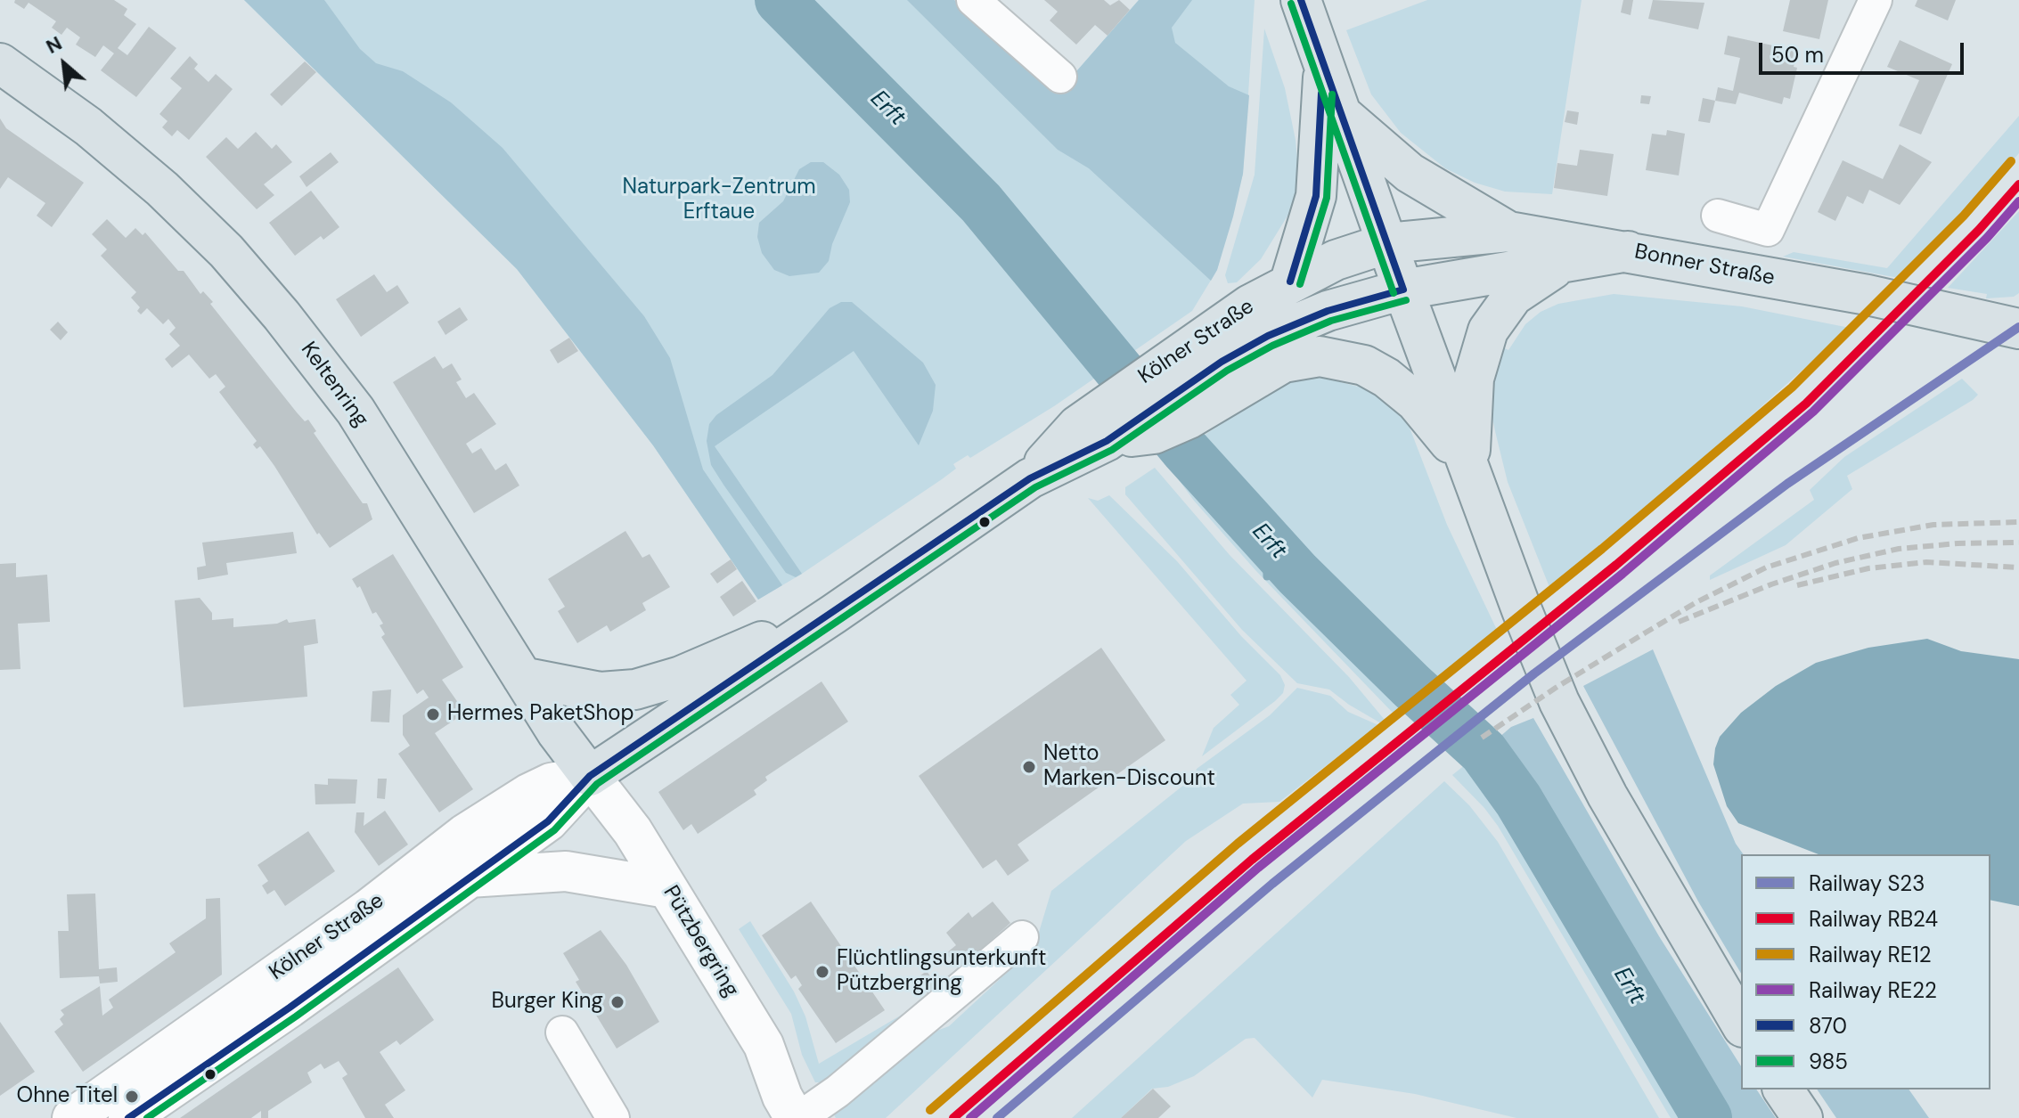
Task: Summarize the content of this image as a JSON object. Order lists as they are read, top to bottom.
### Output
{
  "streets": {
    "main road": ["Bonner Straße", "Kölner Straße", "Keltenring"],
    "street": ["Pützbergring"]
  },
  "crossings": [
    ["Bonner Straße", "Kölner Straße"],
    ["Kölner Straße", "Keltenring"],
    ["Kölner Straße", "Pützbergring"],
    ["Keltenring", "Pützbergring"]
  ],
  "water": ["Erft"],
  "parks": ["Naturpark-Zentrum Erftaue"],
  "places": [
    "Hermes PaketShop",
    "Netto Marken-Discount",
    "Flüchtlingsunterkunft Pützbergring",
    "Burger King",
    "Ohne Titel"
  ],
  "lines": [
    "transit line 870",
    "transit line 985",
    "rail line RE12",
    "rail line RB24",
    "rail line RE22",
    "rail line S23"
  ],
  "legend": [
    "Railway S23",
    "Railway RB24",
    "Railway RE12",
    "Railway RE22",
    "870",
    "985"
  ],
  "scale_bar": "50 m",
  "north": "top left"
}
